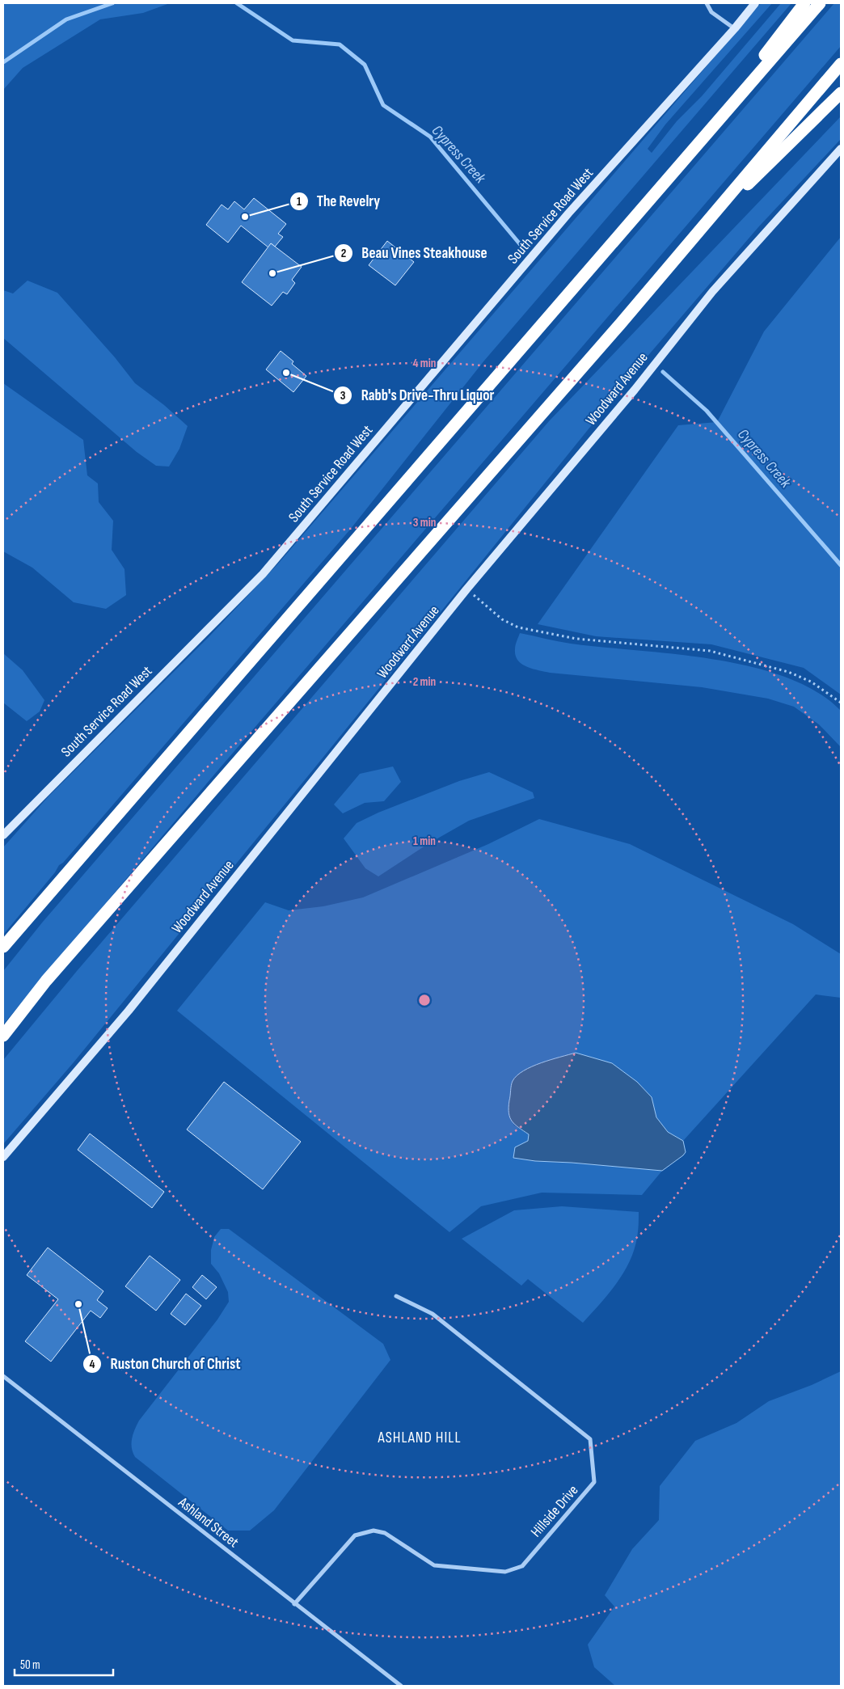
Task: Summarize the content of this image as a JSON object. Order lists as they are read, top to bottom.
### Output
{
  "streets": {
    "main road": ["South Service Road West", "Woodward Avenue"],
    "street": ["Hillside Drive", "Ashland Street"]
  },
  "crossings": [
    ["Hillside Drive", "Ashland Street"]
  ],
  "districts": ["ASHLAND HILL"],
  "water": ["Cypress Creek"],
  "places": [
    "The Revelry",
    "Beau Vines Steakhouse",
    "Rabb's Drive-Thru Liquor",
    "Ruston Church of Christ"
  ],
  "scale_bar": "50 m",
  "rings": [
    "4 min",
    "3 min",
    "2 min",
    "1 min"
  ]
}
